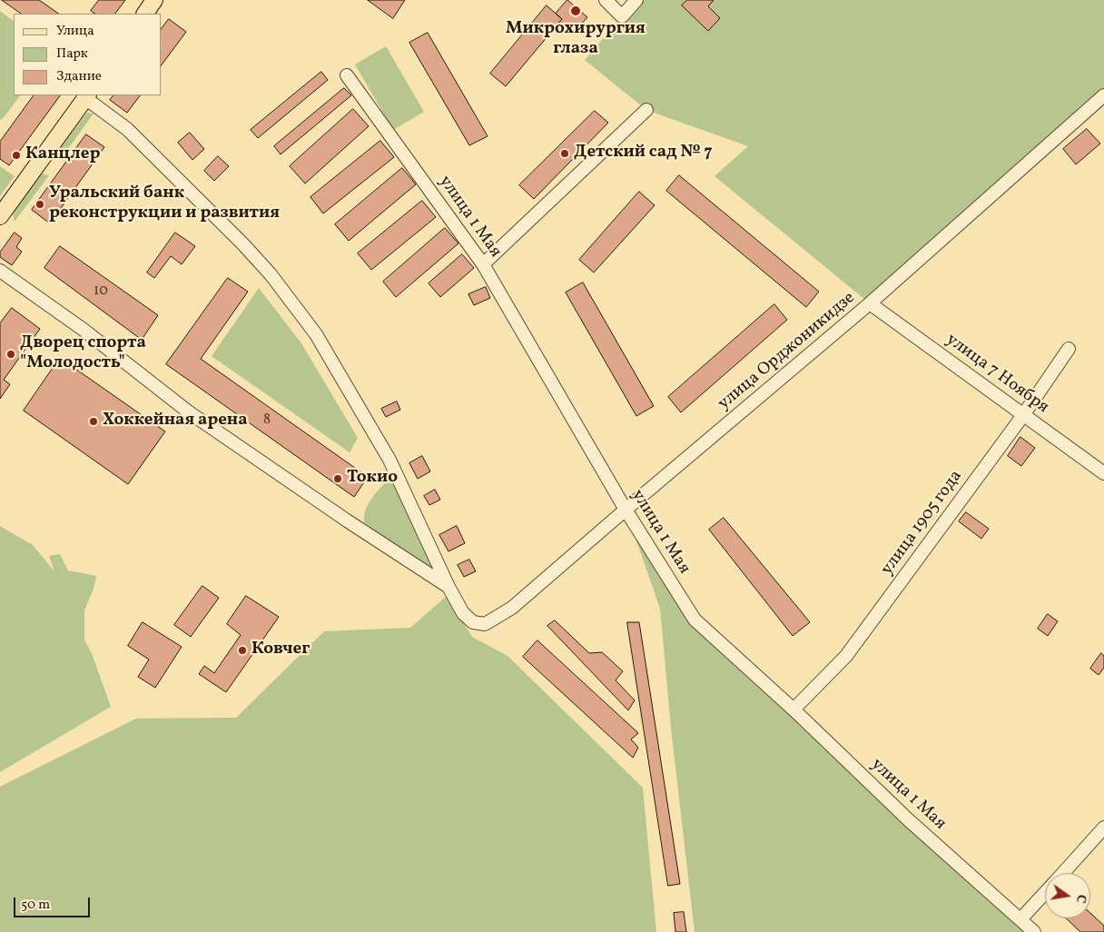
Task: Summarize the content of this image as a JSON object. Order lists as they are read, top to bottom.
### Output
{
  "streets": {
    "street": [
      "улица 1 Мая",
      "улица Орджоникидзе",
      "улица 7 Ноября",
      "улица 1905 года"
    ]
  },
  "crossings": [
    ["улица 1 Мая", "улица Орджоникидзе"],
    ["улица 1 Мая", "улица 1905 года"],
    ["улица Орджоникидзе", "улица 7 Ноября"],
    ["улица 7 Ноября", "улица 1905 года"]
  ],
  "places": [
    "Микрохирургия глаза",
    "Детский сад № 7",
    "Канцлер",
    "Уральский банк реконструкции и развития",
    "Дворец спорта \"Молодость\"",
    "Хоккейная арена",
    "Токио",
    "Ковчег"
  ],
  "house_numbers": ["10", "8"],
  "legend": ["Улица", "Парк", "Здание"],
  "scale_bar": "50 m",
  "north": "right"
}
